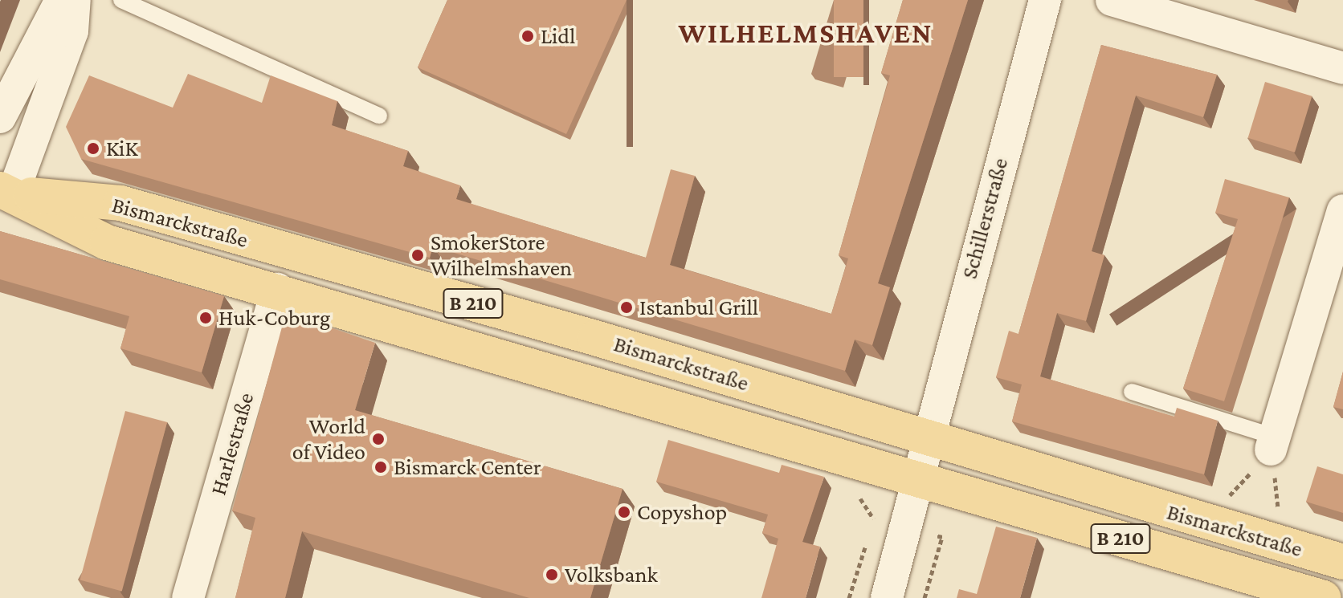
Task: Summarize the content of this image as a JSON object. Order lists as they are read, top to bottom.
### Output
{
  "streets": {
    "main road": ["Bismarckstraße", "B 210"],
    "street": ["Schillerstraße", "Harlestraße"]
  },
  "crossings": [
    ["Schillerstraße", "Bismarckstraße"],
    ["Bismarckstraße", "Harlestraße"]
  ],
  "districts": ["WILHELMSHAVEN"],
  "places": [
    "Lidl",
    "KiK",
    "SmokerStore Wilhelmshaven",
    "Istanbul Grill",
    "Huk-Coburg",
    "World of Video",
    "Bismarck Center",
    "Copyshop",
    "Volksbank"
  ]
}
